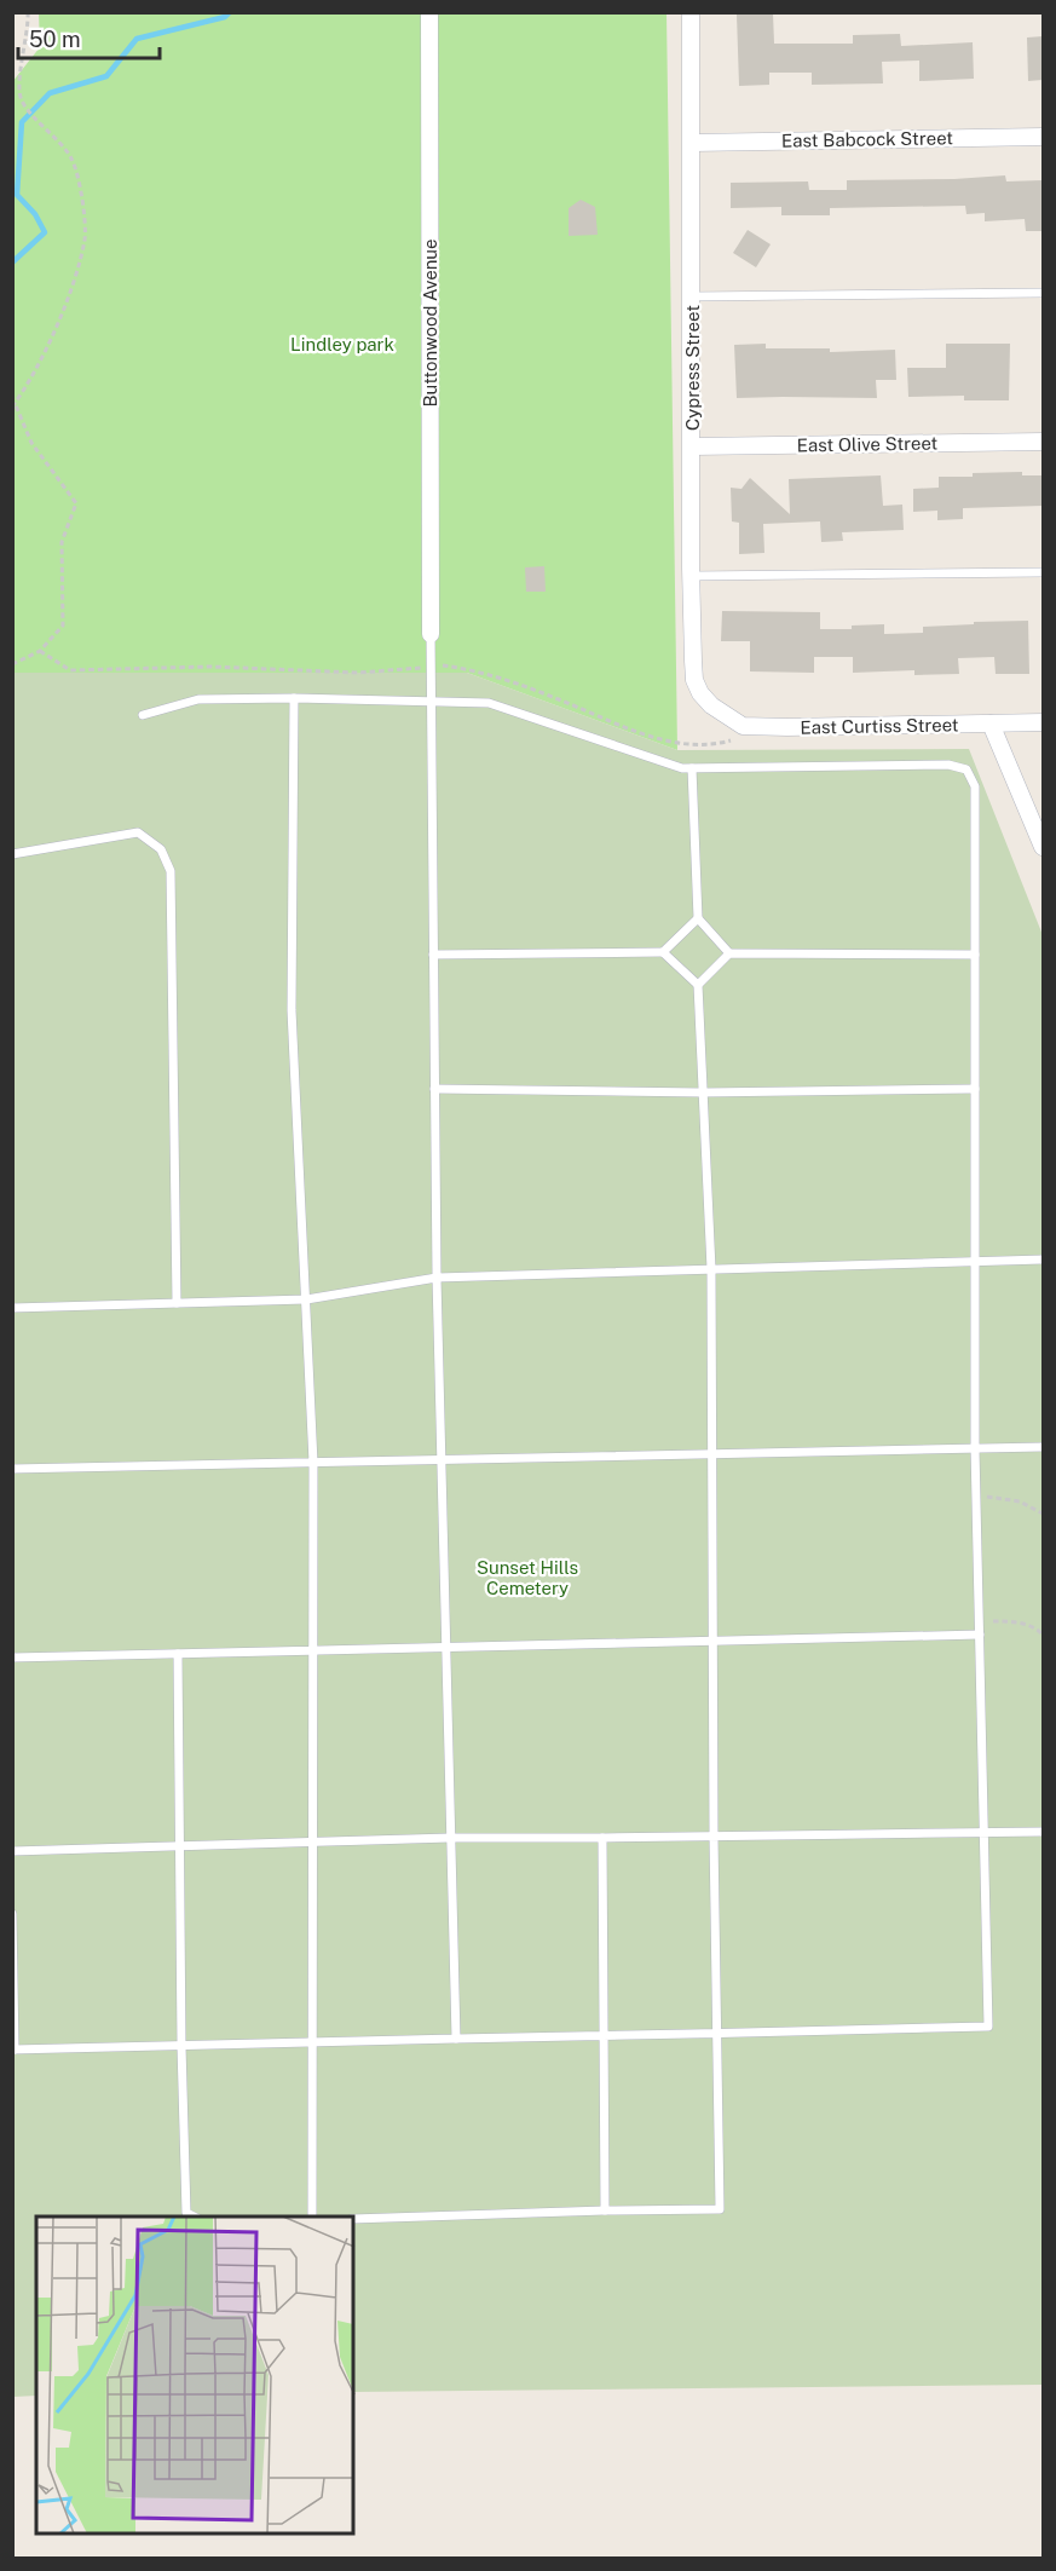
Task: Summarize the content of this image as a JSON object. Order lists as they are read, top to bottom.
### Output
{
  "streets": {
    "street": [
      "East Babcock Street",
      "Buttonwood Avenue",
      "Cypress Street",
      "East Olive Street",
      "East Curtiss Street"
    ]
  },
  "crossings": [
    ["East Babcock Street", "Cypress Street"],
    ["Cypress Street", "East Olive Street"],
    ["Cypress Street", "East Curtiss Street"]
  ],
  "parks": ["Lindley park", "Sunset Hills Cemetery"],
  "scale_bar": "50 m"
}
